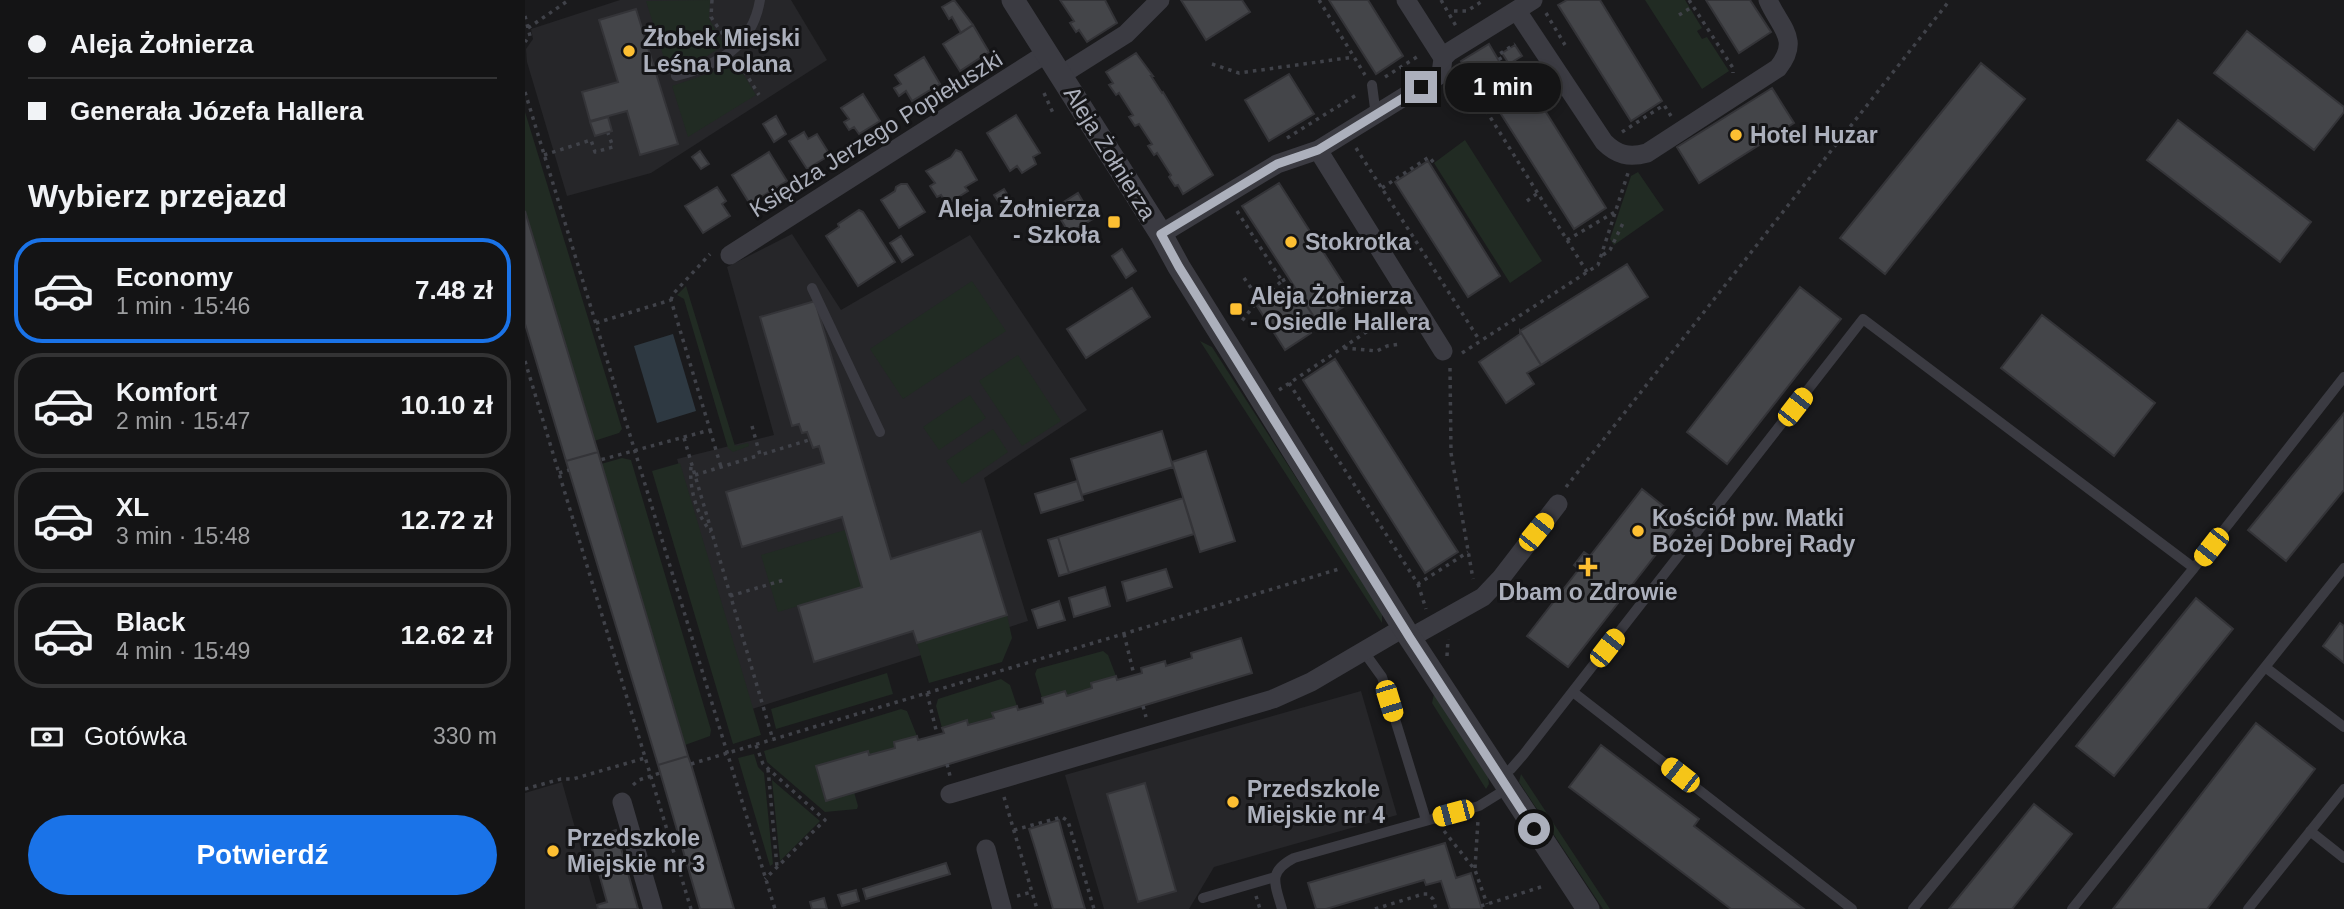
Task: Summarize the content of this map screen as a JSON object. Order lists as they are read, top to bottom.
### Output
{
  "streets": {
    "street": ["Księdza Jerzego Popiełuszki", "Aleja Żołnierza"]
  },
  "crossings": [
    ["Księdza Jerzego Popiełuszki", "Aleja Żołnierza"]
  ],
  "places": {
    "other": [
      "Żłobek Miejski Leśna Polana",
      "Hotel Huzar",
      "Stokrotka",
      "Kościół pw. Matki Bożej Dobrej Rady",
      "Przedszkole Miejskie nr 4",
      "Przedszkole Miejskie nr 3"
    ],
    "transit": ["Aleja Żołnierza - Szkoła", "Aleja Żołnierza - Osiedle Hallera"],
    "health": ["Dbam o Zdrowie"]
  },
  "page": {
    "banner": ["Aleja Żołnierza", "Generała Józefa Hallera"],
    "bubble": "1 min",
    "heading": "Wybierz przejazd",
    "list": [
      {
        "name": "Economy",
        "note": "1 min · 15:46",
        "value": "7.48 zł"
      },
      {
        "name": "Komfort",
        "note": "2 min · 15:47",
        "value": "10.10 zł"
      },
      {
        "name": "XL",
        "note": "3 min · 15:48",
        "value": "12.72 zł"
      },
      {
        "name": "Black",
        "note": "4 min · 15:49",
        "value": "12.62 zł"
      }
    ],
    "pay": ["Gotówka", "330 m"],
    "buttons": "Potwierdź"
  }
}
